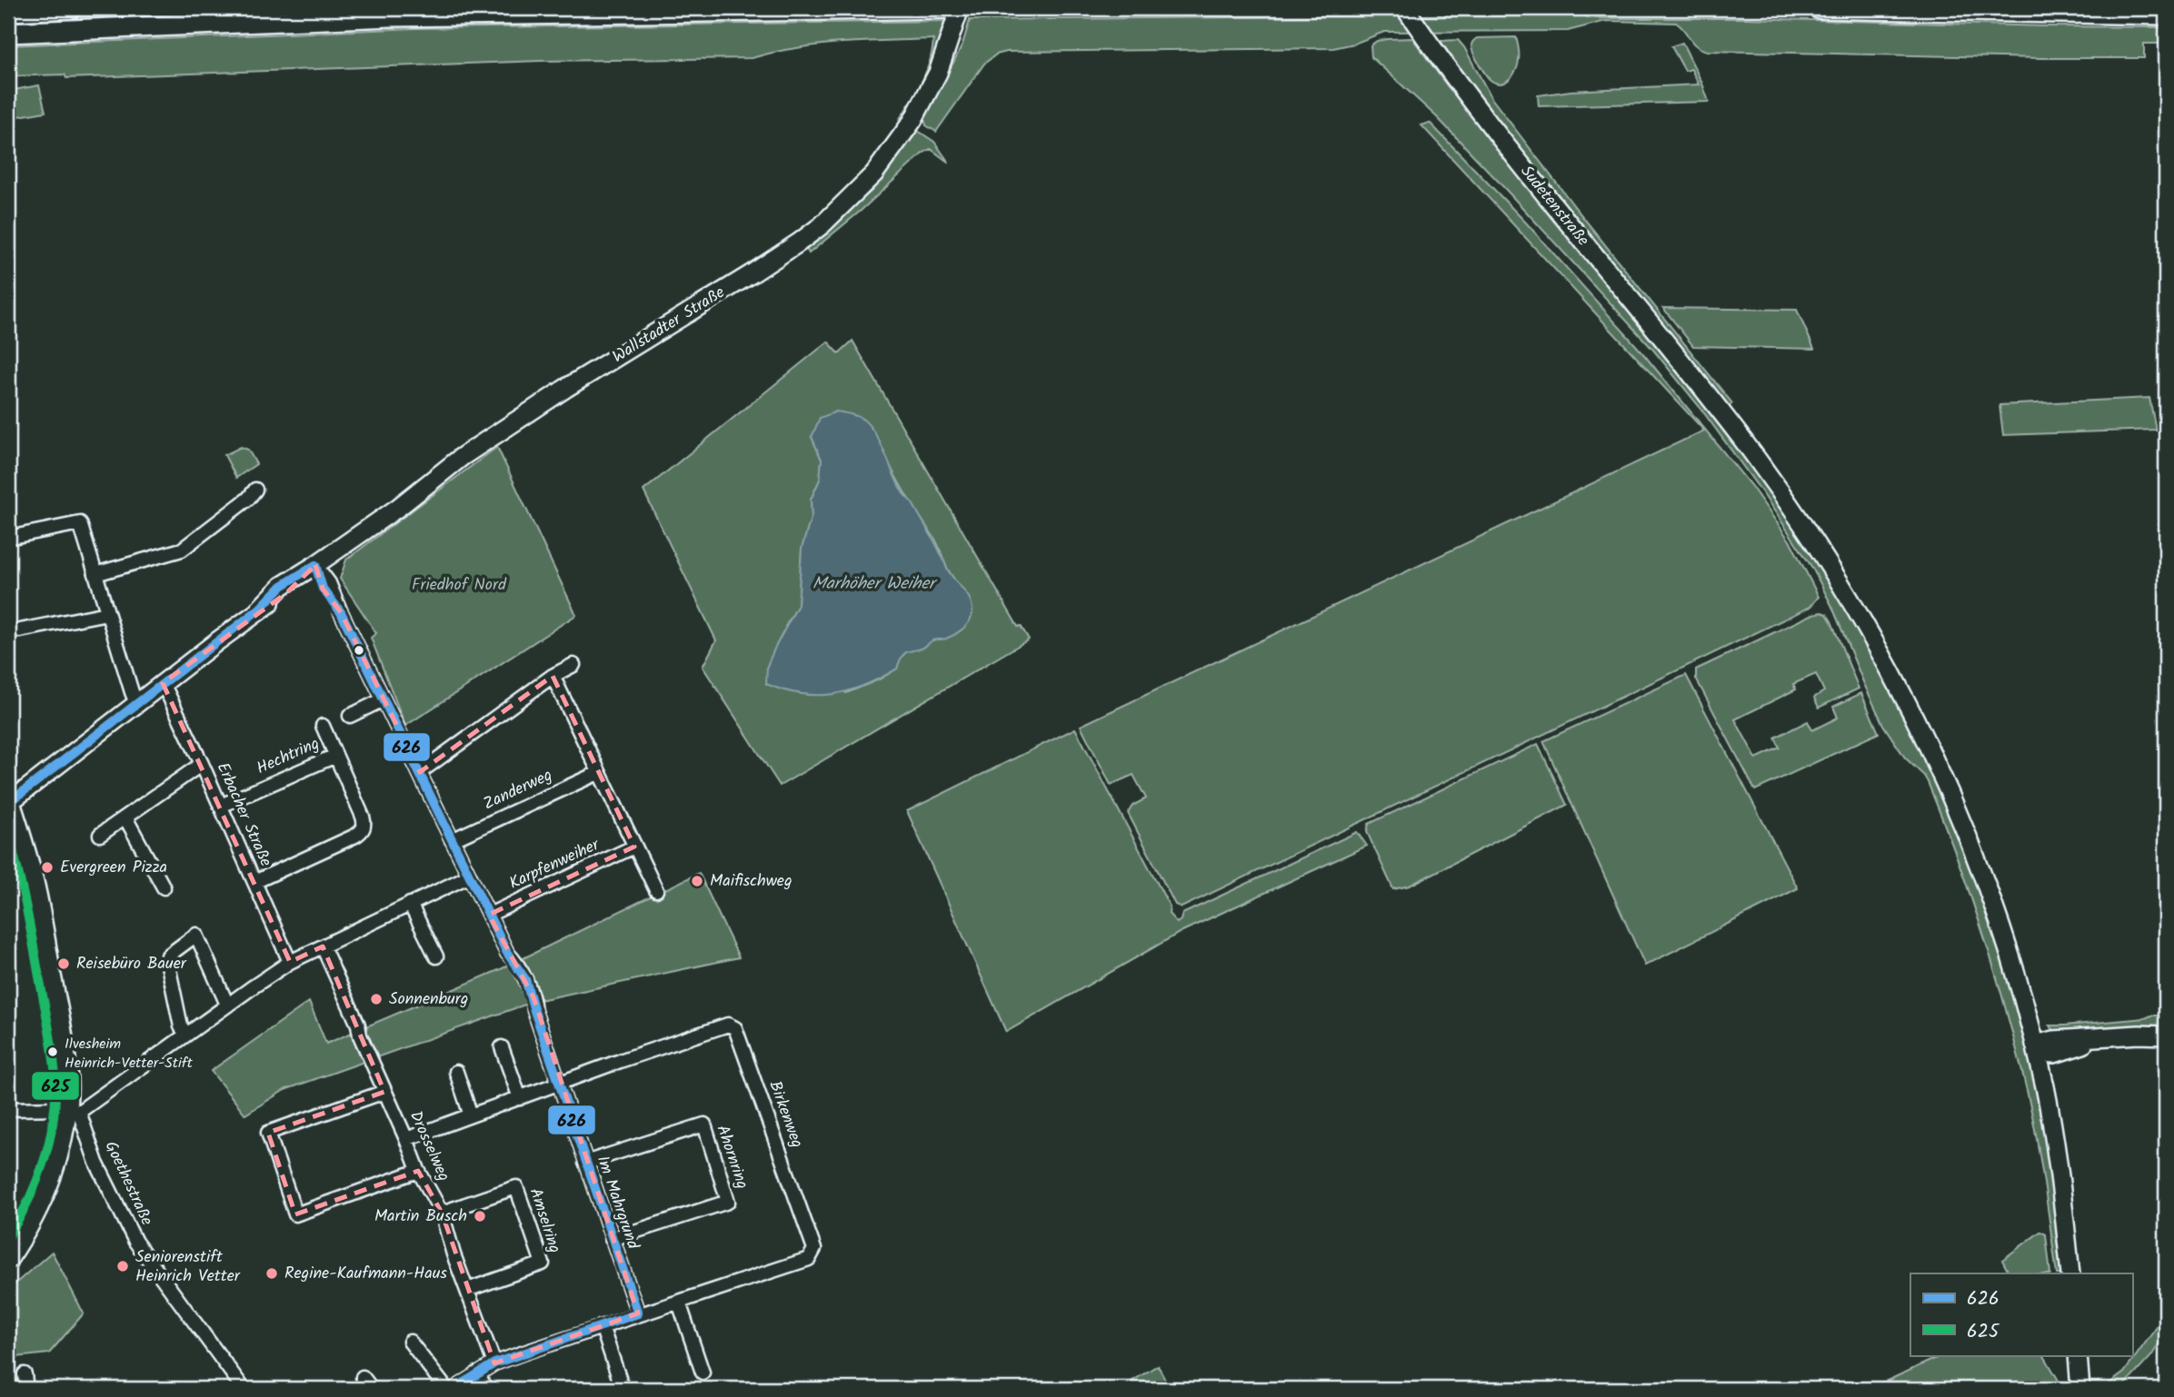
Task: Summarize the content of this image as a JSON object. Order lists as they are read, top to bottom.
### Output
{
  "streets": {
    "main road": ["Sudetenstraße", "Wallstadter Straße"],
    "street": [
      "Hechtring",
      "Zanderweg",
      "Erbacher Straße",
      "Karpfenweiher",
      "Birkenweg",
      "Drosselweg",
      "Ahornring",
      "Goethestraße",
      "Im Mahrgrund",
      "Amselring"
    ]
  },
  "crossings": [
    ["Wallstadter Straße", "Erbacher Straße"],
    ["Wallstadter Straße", "Im Mahrgrund"],
    ["Hechtring", "Erbacher Straße"],
    ["Zanderweg", "Im Mahrgrund"],
    ["Karpfenweiher", "Im Mahrgrund"],
    ["Birkenweg", "Drosselweg"],
    ["Birkenweg", "Im Mahrgrund"],
    ["Drosselweg", "Amselring"],
    ["Ahornring", "Im Mahrgrund"]
  ],
  "water": ["Marhöher Weiher"],
  "parks": ["Friedhof Nord"],
  "places": [
    "Evergreen Pizza",
    "Maifischweg",
    "Reisebüro Bauer",
    "Sonnenburg",
    "Ilvesheim Heinrich-Vetter-Stift",
    "Martin Busch",
    "Seniorenstift Heinrich Vetter",
    "Regine-Kaufmann-Haus"
  ],
  "lines": ["transit line 626", "transit line 625"],
  "legend": ["626", "625"]
}
